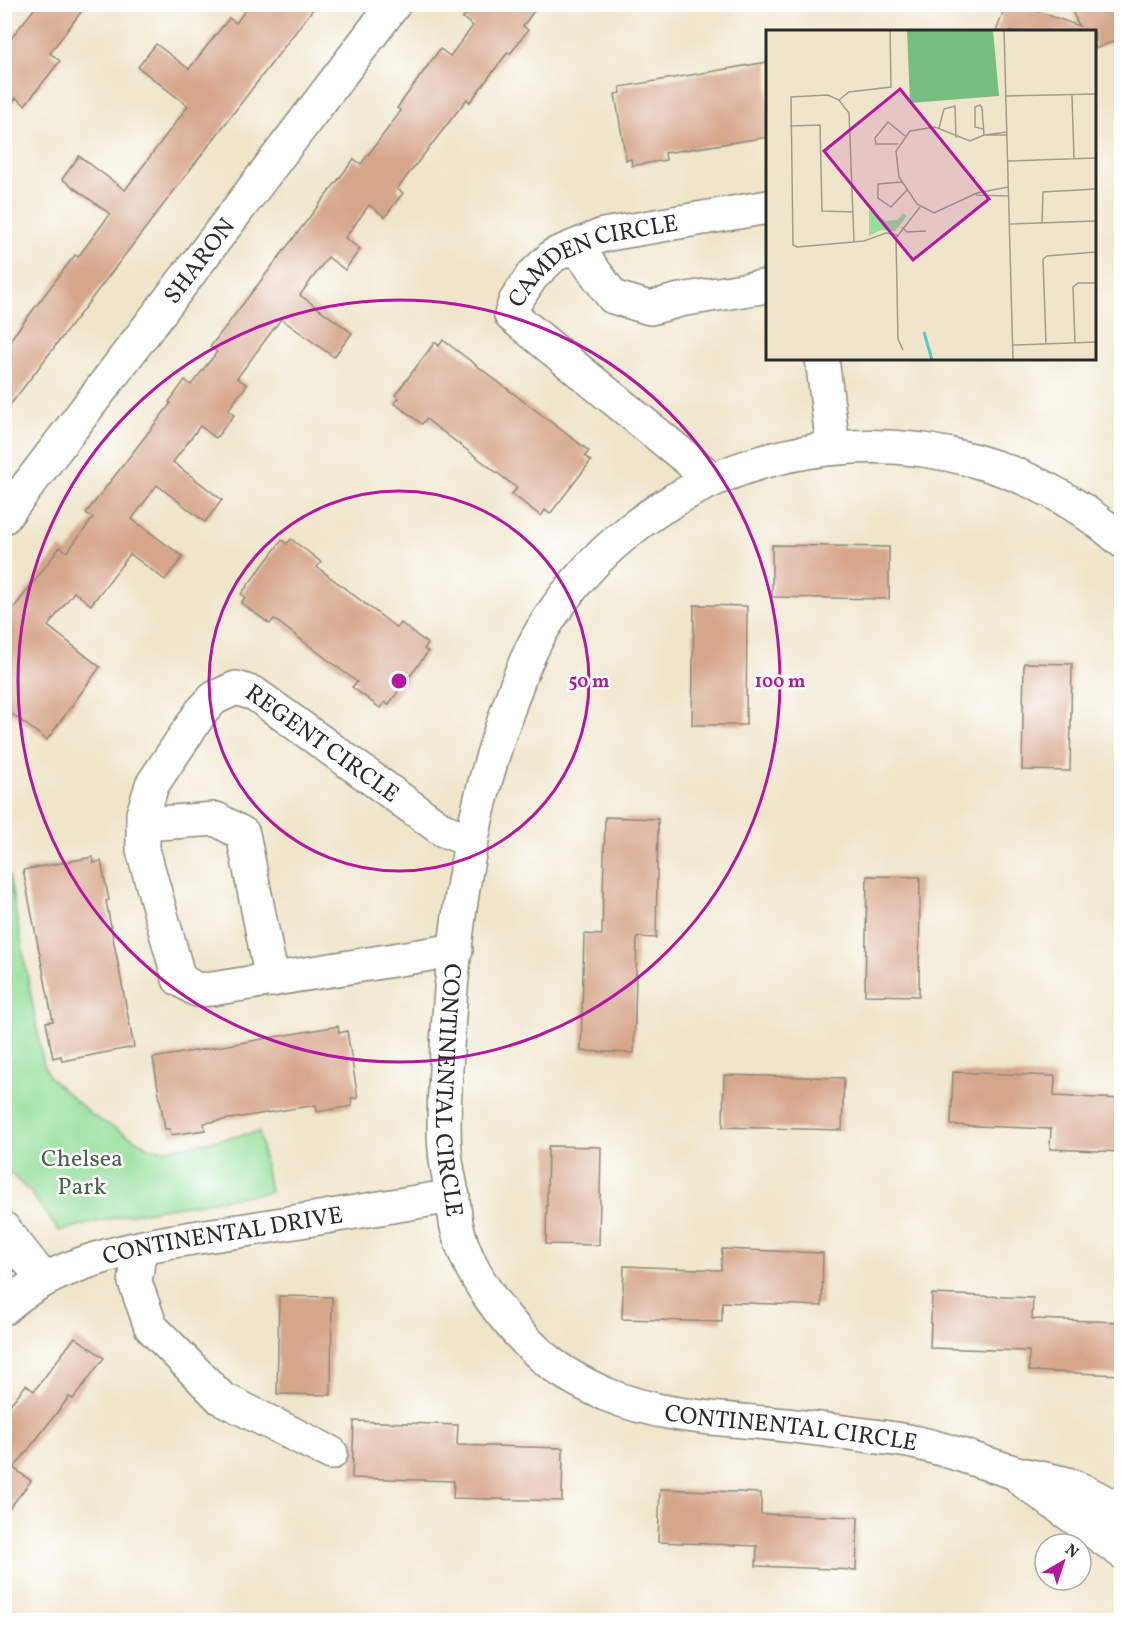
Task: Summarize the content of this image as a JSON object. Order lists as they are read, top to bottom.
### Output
{
  "streets": {
    "street": [
      "SHARON",
      "CAMDEN CIRCLE",
      "REGENT CIRCLE",
      "CONTINENTAL CIRCLE",
      "CONTINENTAL DRIVE"
    ]
  },
  "crossings": [
    ["CAMDEN CIRCLE", "CONTINENTAL CIRCLE"],
    ["REGENT CIRCLE", "CONTINENTAL CIRCLE"],
    ["CONTINENTAL CIRCLE", "CONTINENTAL DRIVE"]
  ],
  "parks": ["Chelsea Park"],
  "north": "top right",
  "rings": ["50 m", "100 m"]
}
